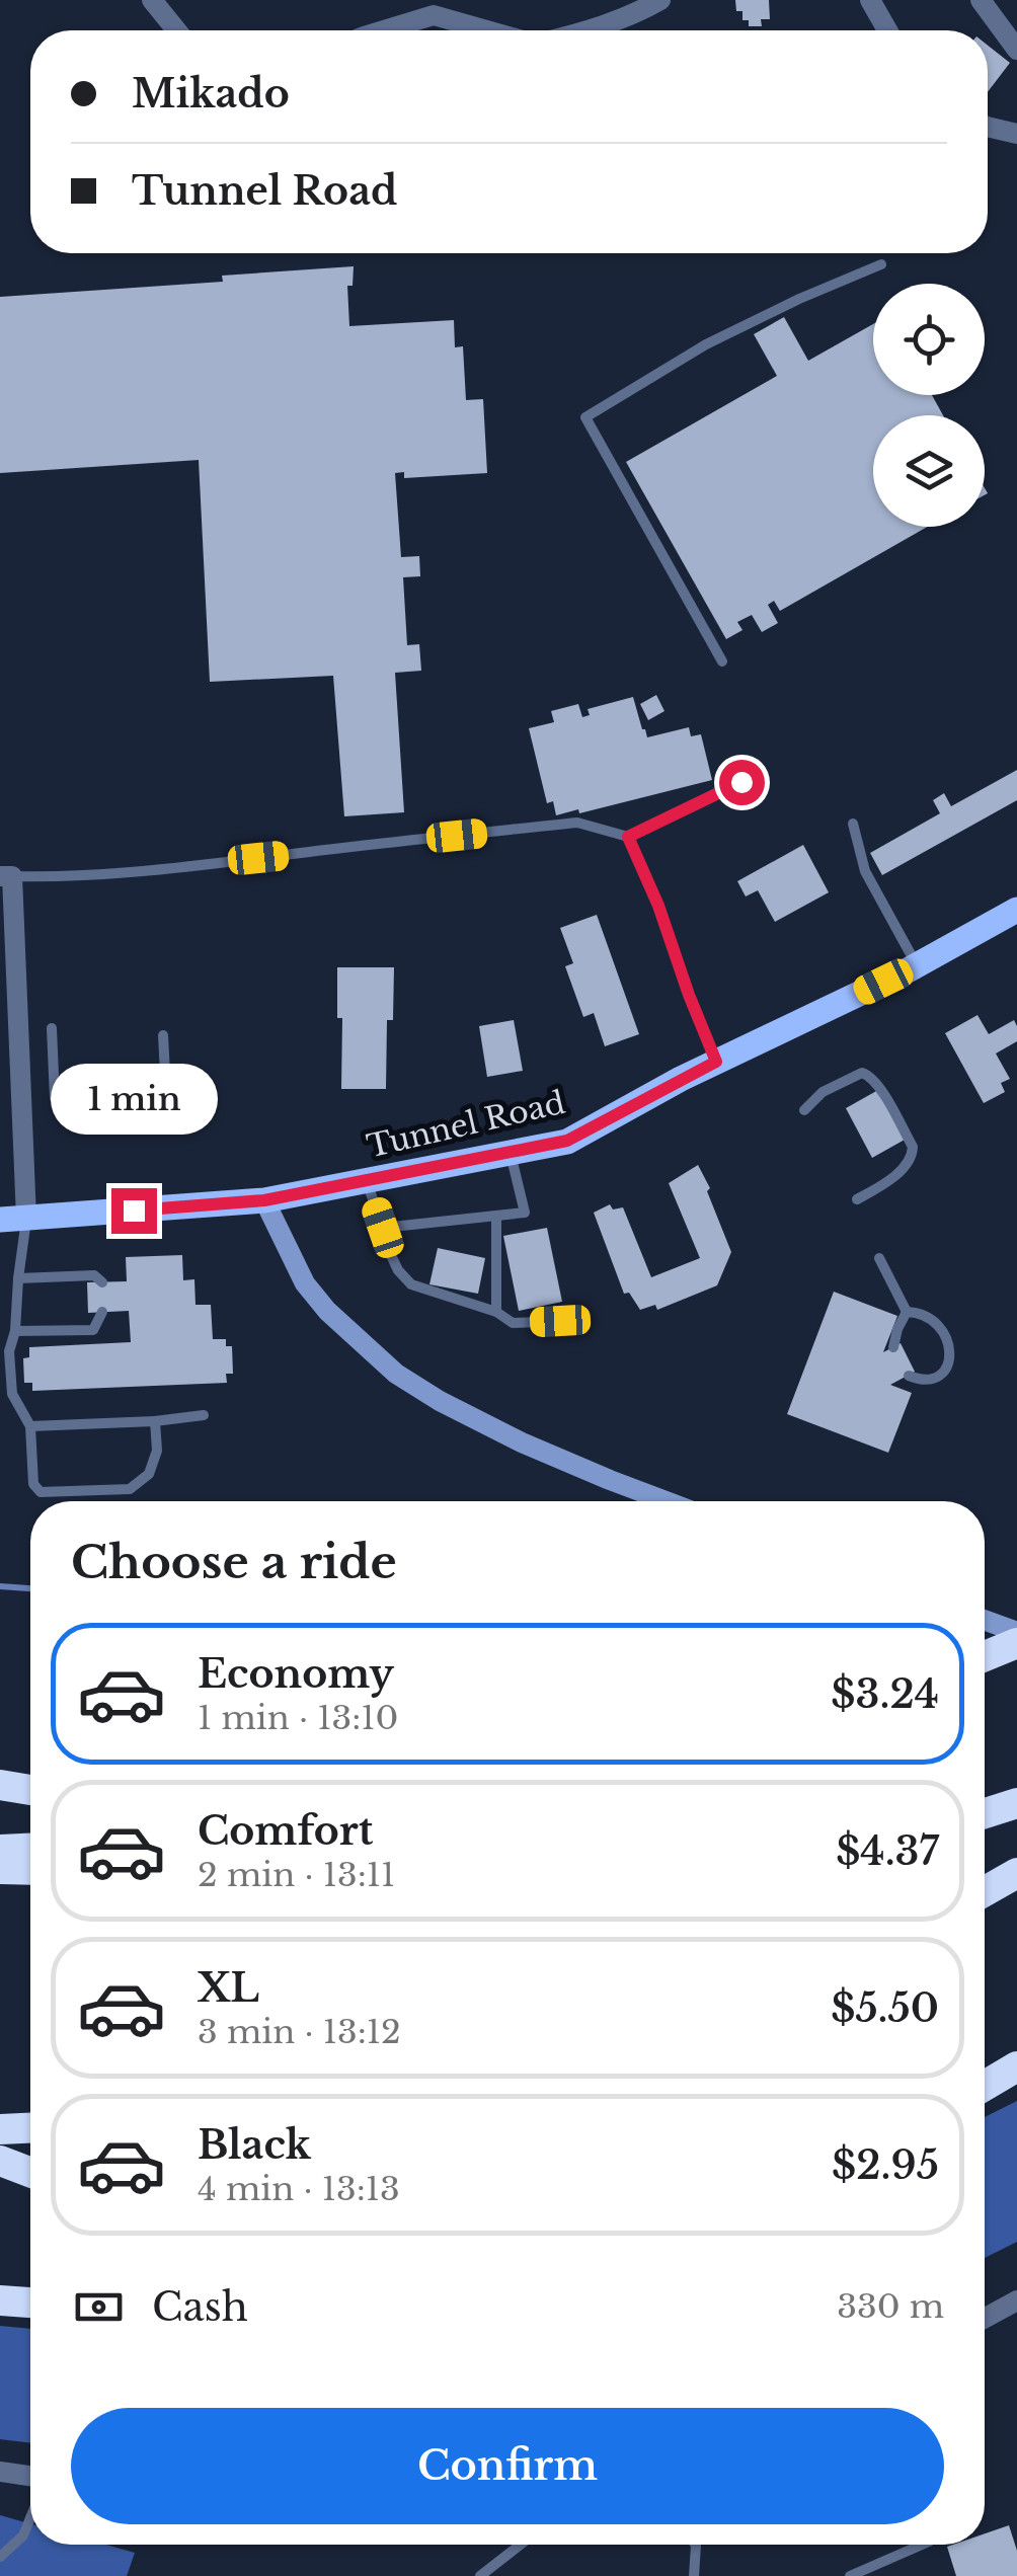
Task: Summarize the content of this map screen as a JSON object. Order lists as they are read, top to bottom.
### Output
{
  "streets": {
    "main road": ["Tunnel Road"]
  },
  "page": {
    "banner": ["Mikado", "Tunnel Road"],
    "bubble": "1 min",
    "heading": "Choose a ride",
    "list": [
      {
        "name": "Economy",
        "note": "1 min · 13:10",
        "value": "$3.24"
      },
      {
        "name": "Comfort",
        "note": "2 min · 13:11",
        "value": "$4.37"
      },
      {
        "name": "XL",
        "note": "3 min · 13:12",
        "value": "$5.50"
      },
      {
        "name": "Black",
        "note": "4 min · 13:13",
        "value": "$2.95"
      }
    ],
    "pay": ["Cash", "330 m"],
    "buttons": "Confirm"
  }
}
